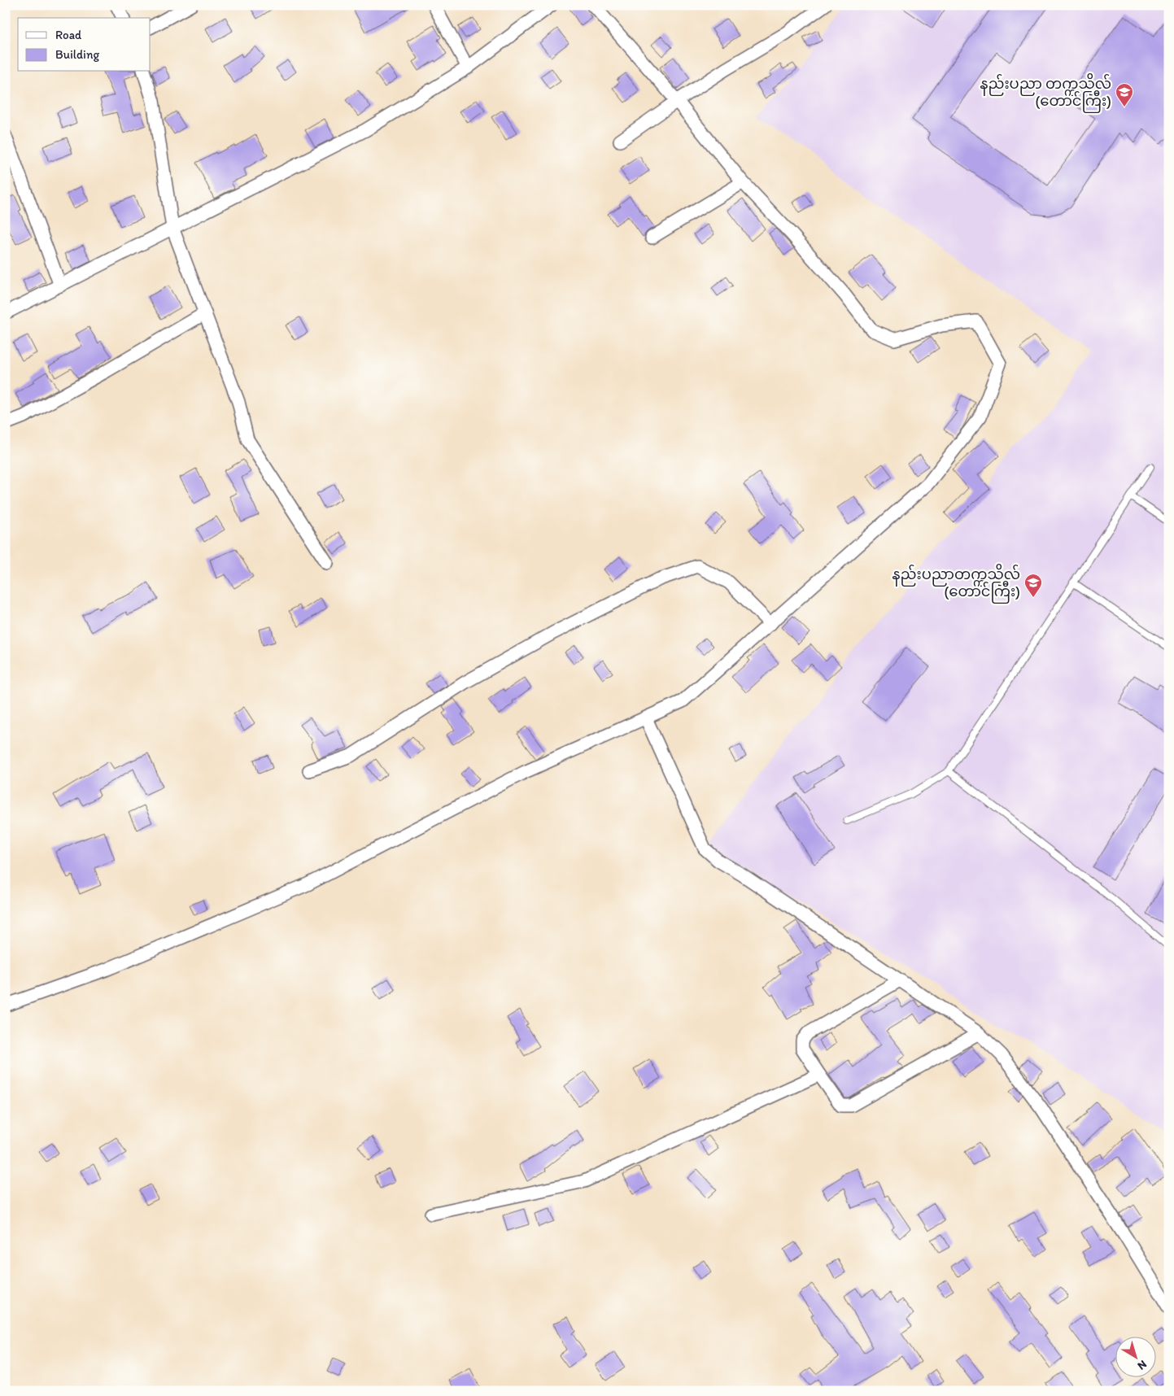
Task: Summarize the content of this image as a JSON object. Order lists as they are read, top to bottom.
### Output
{
  "places": {
    "school or university": ["နည်းပညာ တက္ကသိုလ် (တောင်ကြီး)", "နည်းပညာတက္ကသိုလ် (တောင်ကြီး)"]
  },
  "legend": ["Road", "Building"],
  "north": "bottom right"
}
